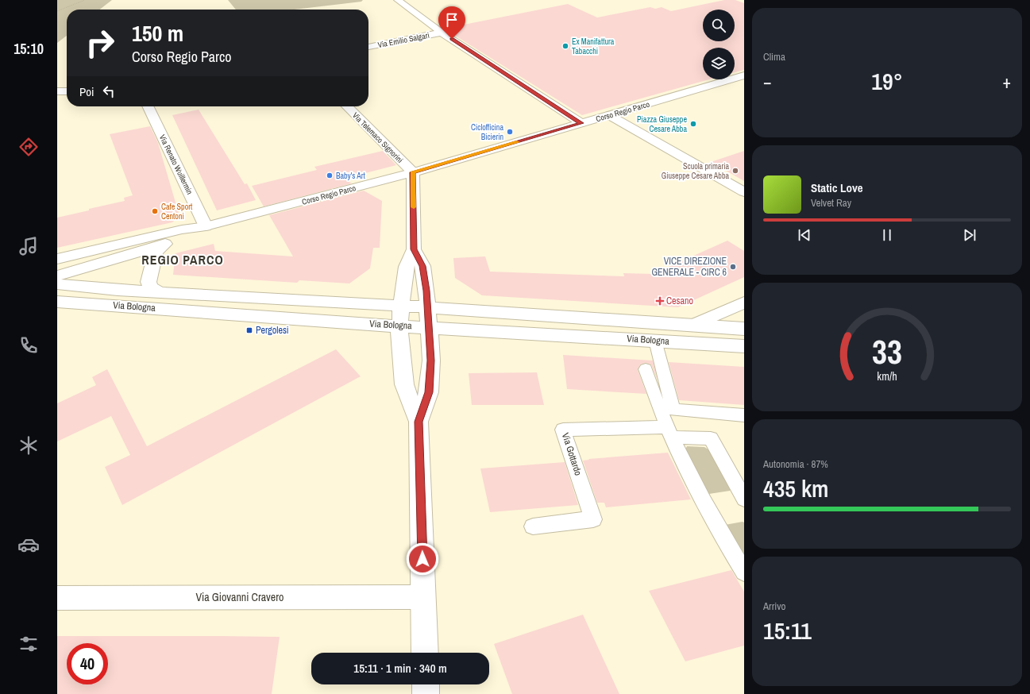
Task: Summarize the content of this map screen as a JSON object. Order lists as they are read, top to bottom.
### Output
{
  "streets": {
    "street": [
      "Via Emilio Salgari",
      "Corso Regio Parco",
      "Via Telemaco Signorini",
      "Via Renato Wuillermin",
      "Via Bologna",
      "Via Giovanni Cravero"
    ],
    "lane": ["Via Gottardo"]
  },
  "crossings": [
    ["Corso Regio Parco", "Via Telemaco Signorini"],
    ["Corso Regio Parco", "Via Renato Wuillermin"]
  ],
  "districts": ["REGIO PARCO"],
  "places": {
    "other": [
      "Ex Manifattura Tabacchi",
      "Piazza Giuseppe Cesare Abba",
      "Ciclofficina Bicierin",
      "Scuola primaria Giuseppe Cesare Abba",
      "Baby's Art",
      "Cafe Sport Centoni",
      "VICE DIREZIONE GENERALE - CIRC 6"
    ],
    "health": ["Cesano"],
    "transit": ["Pergolesi"]
  },
  "page": {
    "tabs": "15:10",
    "tile": [
      "Clima",
      ["Autonomia · 87%", "435 km"],
      ["Arrivo", "15:11"]
    ],
    "turn": ["150 m", "Corso Regio Parco"],
    "heat": ["−", "19°", "+"],
    "then": "Poi",
    "song": ["Static Love", "Velvet Ray"],
    "limit": "40",
    "trip": "15:11 · 1 min · 340 m",
    "gauge": ["33", "km/h"]
  }
}
